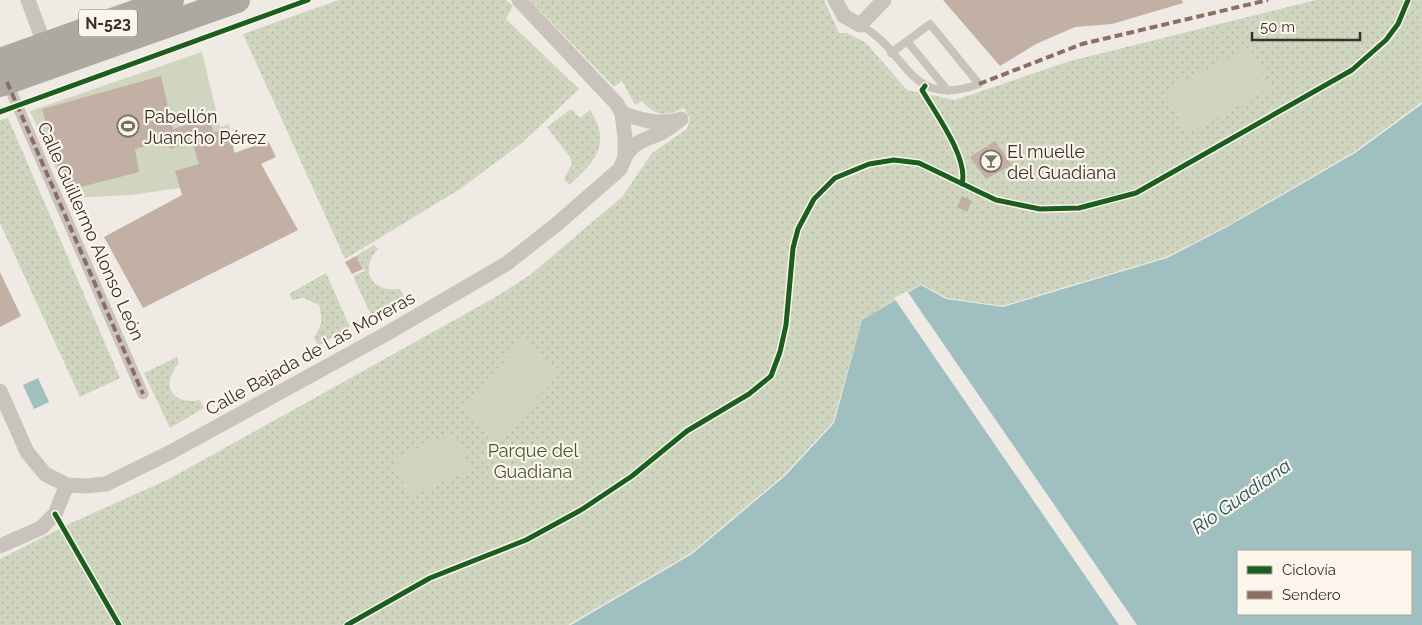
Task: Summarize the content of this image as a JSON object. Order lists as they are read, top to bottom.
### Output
{
  "streets": {
    "highway": ["N-523"],
    "street": ["Calle Guillermo Alonso León", "Calle Bajada de Las Moreras"]
  },
  "crossings": [
    ["N-523", "Calle Guillermo Alonso León"]
  ],
  "water": ["Río Guadiana"],
  "parks": ["Parque del Guadiana"],
  "places": {
    "sports": ["Pabellón Juancho Pérez"],
    "bar": ["El muelle del Guadiana"]
  },
  "legend": ["Ciclovía", "Sendero"],
  "scale_bar": "50 m"
}
